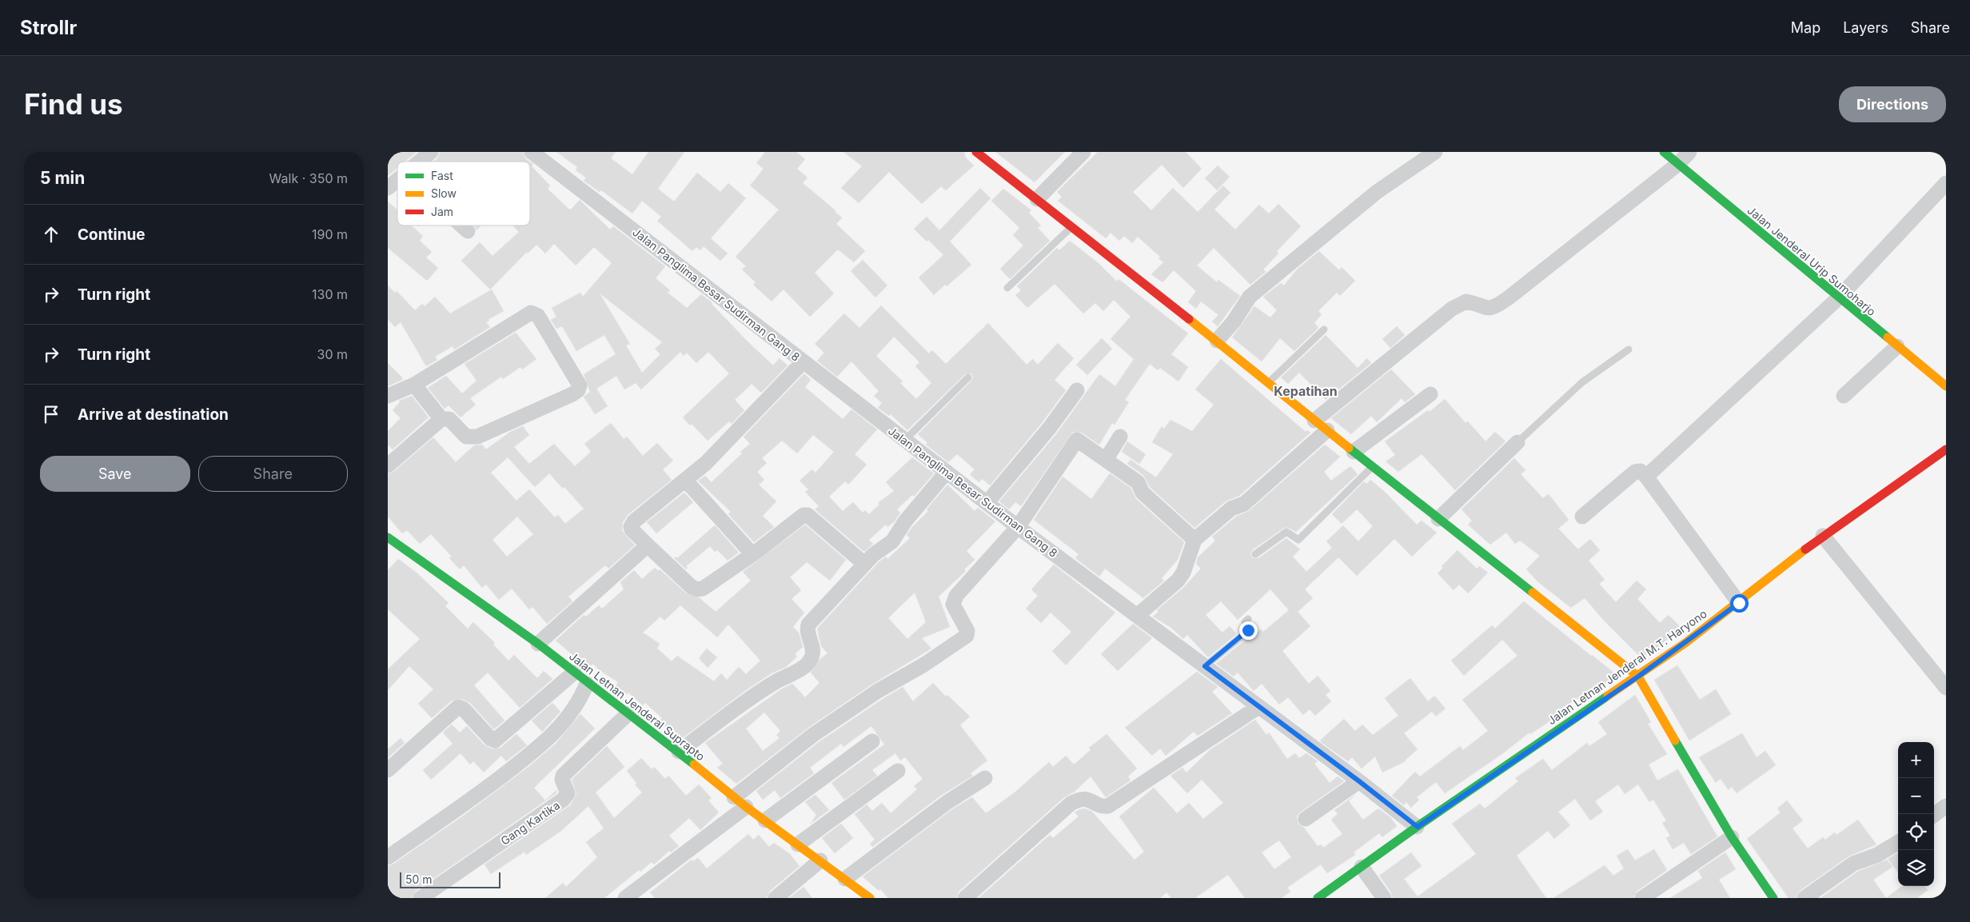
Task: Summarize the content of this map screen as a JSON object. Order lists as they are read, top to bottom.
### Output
{
  "streets": {
    "street": [
      "Jalan Jenderal Urip Sumoharjo",
      "Jalan Panglima Besar Sudirman Gang 8",
      "Jalan Letnan Jenderal M.T. Haryono",
      "Jalan Letnan Jenderal Suprapto",
      "Gang Kartika"
    ]
  },
  "crossings": [
    ["Jalan Panglima Besar Sudirman Gang 8", "Jalan Letnan Jenderal M.T. Haryono"],
    ["Jalan Letnan Jenderal Suprapto", "Gang Kartika"]
  ],
  "districts": ["Kepatihan"],
  "legend": ["Fast", "Slow", "Jam"],
  "scale_bar": "50 m",
  "page": {
    "header": "Strollr",
    "nav": ["Map", "Layers", "Share"],
    "buttons": [
      "Directions",
      ["Save", "Share"]
    ],
    "title": "Find us",
    "heading": ["5 min", "Walk · 350 m"],
    "list": [
      ["Continue", "190 m"],
      ["Turn right", "130 m"],
      ["Turn right", "30 m"],
      "Arrive at destination"
    ],
    "map_buttons": ["+", "−"],
    "scale": "50 m"
  }
}
